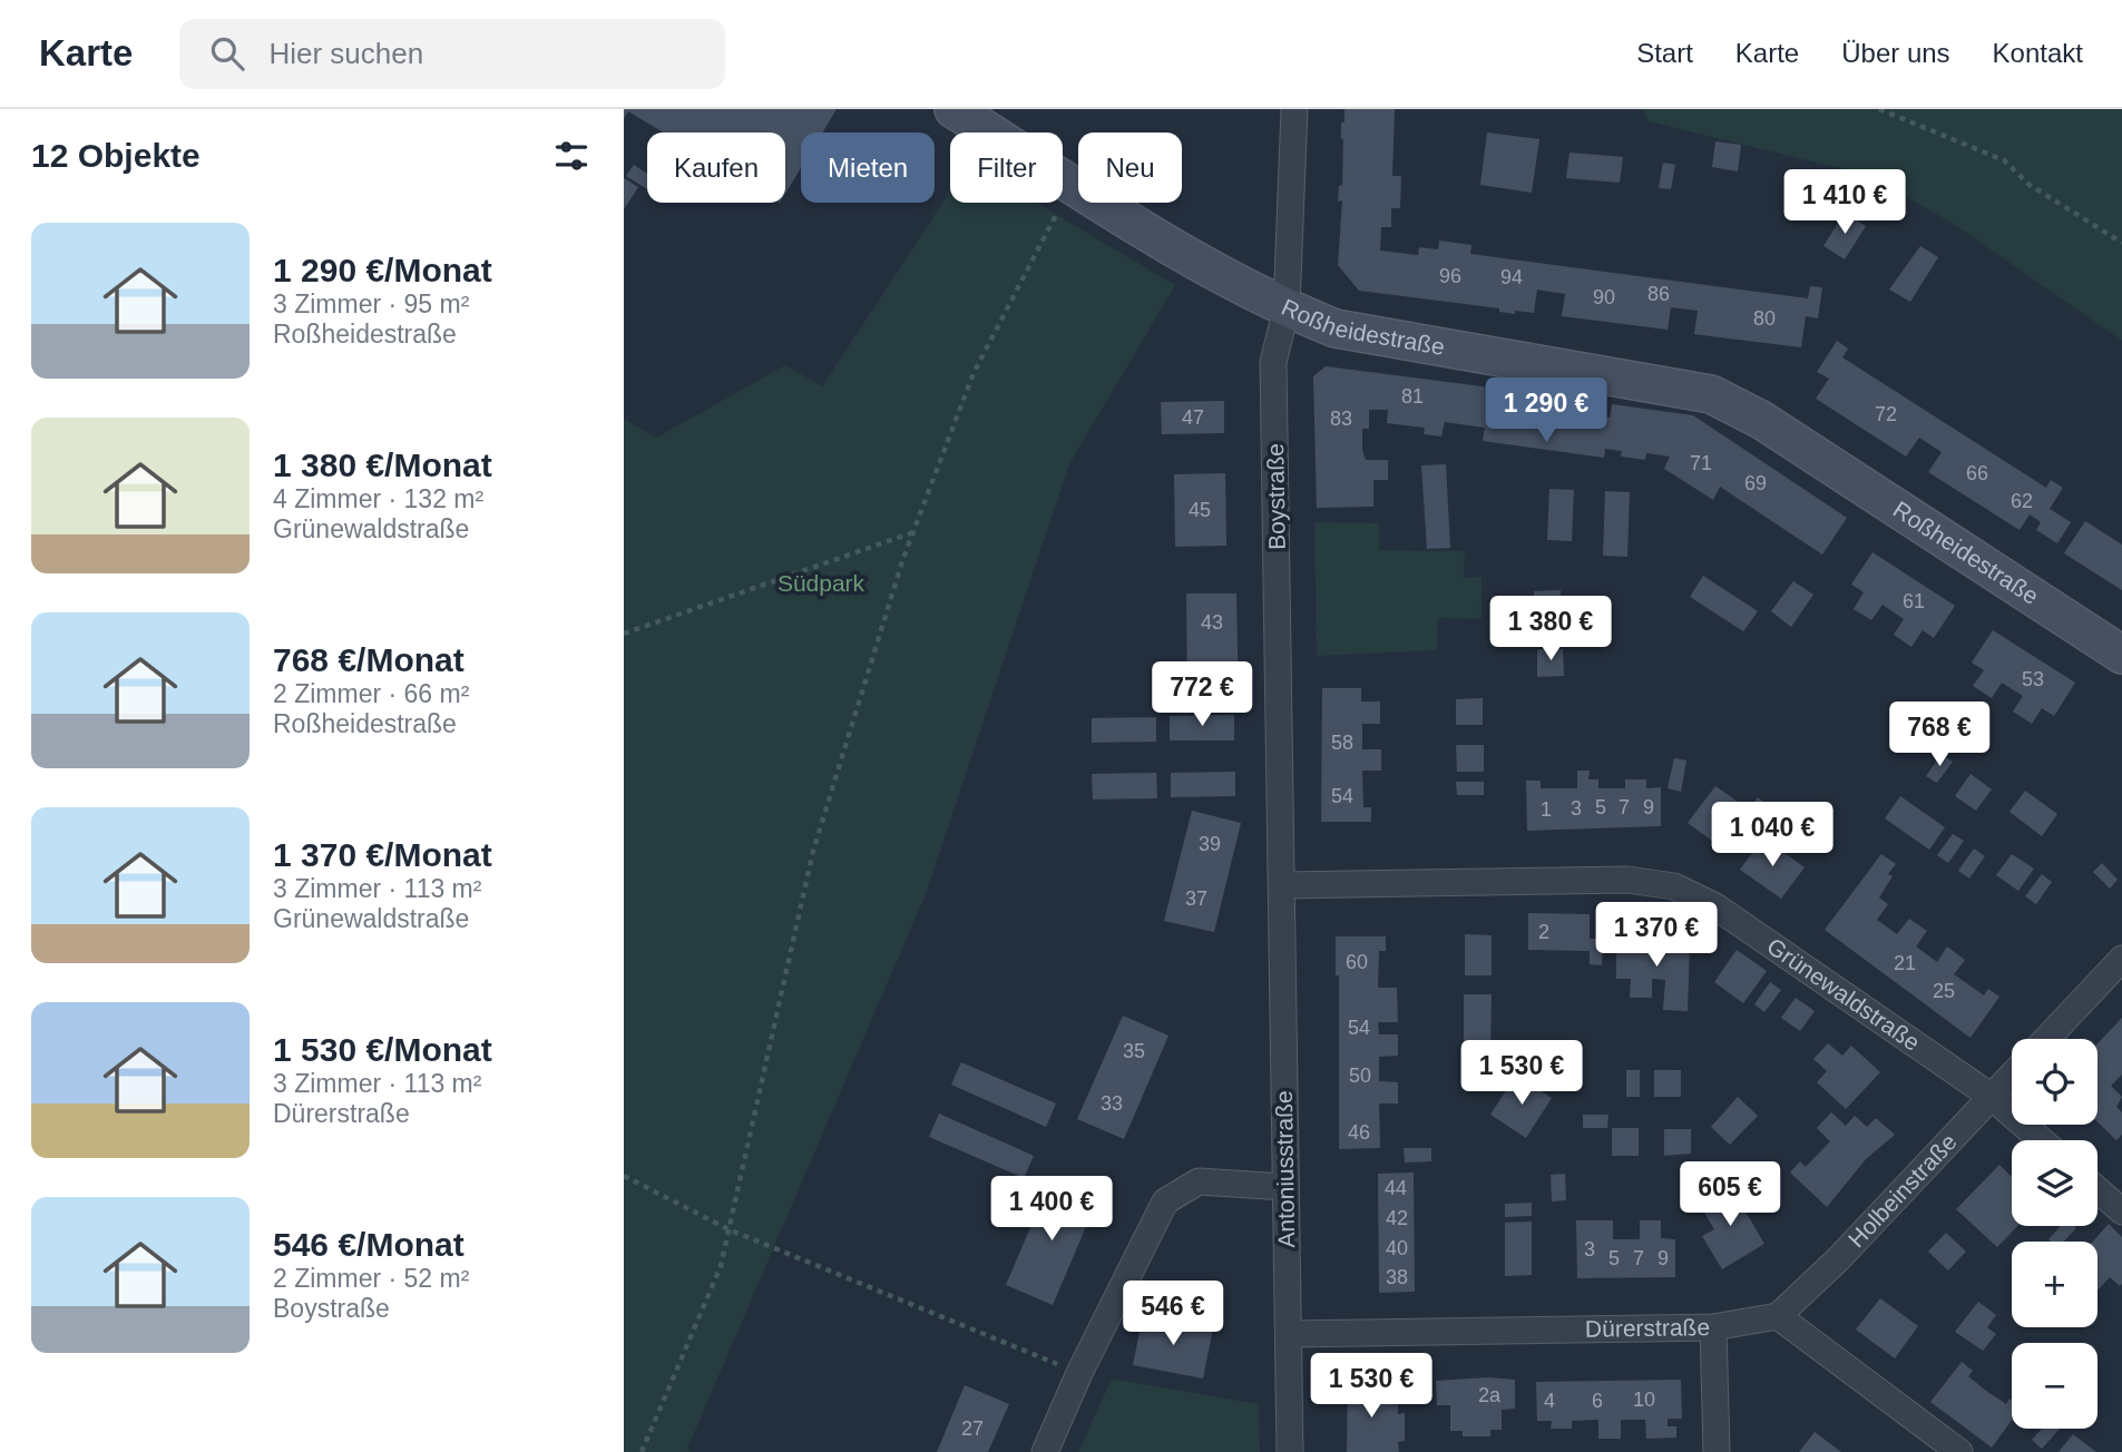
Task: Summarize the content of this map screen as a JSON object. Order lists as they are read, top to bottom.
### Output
{
  "streets": {
    "street": [
      "Roßheidestraße",
      "Boystraße",
      "Grünewaldstraße",
      "Antoniusstraße",
      "Holbeinstraße",
      "Dürerstraße"
    ]
  },
  "crossings": [
    ["Roßheidestraße", "Boystraße"],
    ["Boystraße", "Grünewaldstraße"],
    ["Boystraße", "Antoniusstraße"],
    ["Grünewaldstraße", "Antoniusstraße"],
    ["Grünewaldstraße", "Holbeinstraße"],
    ["Antoniusstraße", "Dürerstraße"],
    ["Holbeinstraße", "Dürerstraße"]
  ],
  "parks": ["Südpark"],
  "house_numbers": [
    "96",
    "94",
    "86",
    "90",
    "80",
    "81",
    "72",
    "47",
    "83",
    "71",
    "66",
    "69",
    "62",
    "45",
    "61",
    "43",
    "53",
    "58",
    "54",
    "5",
    "7",
    "9",
    "3",
    "1",
    "39",
    "37",
    "2",
    "60",
    "21",
    "25",
    "54",
    "35",
    "50",
    "33",
    "46",
    "44",
    "42",
    "40",
    "3",
    "5",
    "7",
    "9",
    "38",
    "2a",
    "10",
    "4",
    "6",
    "27"
  ],
  "page": {
    "header": "Karte",
    "search": "Hier suchen",
    "nav": [
      "Start",
      "Karte",
      "Über uns",
      "Kontakt"
    ],
    "heading": "12 Objekte",
    "chip": [
      "Kaufen",
      "Mieten",
      "Filter",
      "Neu"
    ],
    "price": [
      "1 410 €",
      "1 290 €",
      "1 380 €",
      "772 €",
      "768 €",
      "1 040 €",
      "1 370 €",
      "1 530 €",
      "605 €",
      "1 400 €",
      "546 €",
      "1 530 €"
    ],
    "list": [
      {
        "name": "1 290 €/Monat",
        "note": "3 Zimmer · 95 m² · Roßheidestraße"
      },
      {
        "name": "1 380 €/Monat",
        "note": "4 Zimmer · 132 m² · Grünewaldstraße"
      },
      {
        "name": "768 €/Monat",
        "note": "2 Zimmer · 66 m² · Roßheidestraße"
      },
      {
        "name": "1 370 €/Monat",
        "note": "3 Zimmer · 113 m² · Grünewaldstraße"
      },
      {
        "name": "1 530 €/Monat",
        "note": "3 Zimmer · 113 m² · Dürerstraße"
      },
      {
        "name": "546 €/Monat",
        "note": "2 Zimmer · 52 m² · Boystraße"
      }
    ],
    "map_buttons": ["+", "−"]
  }
}
